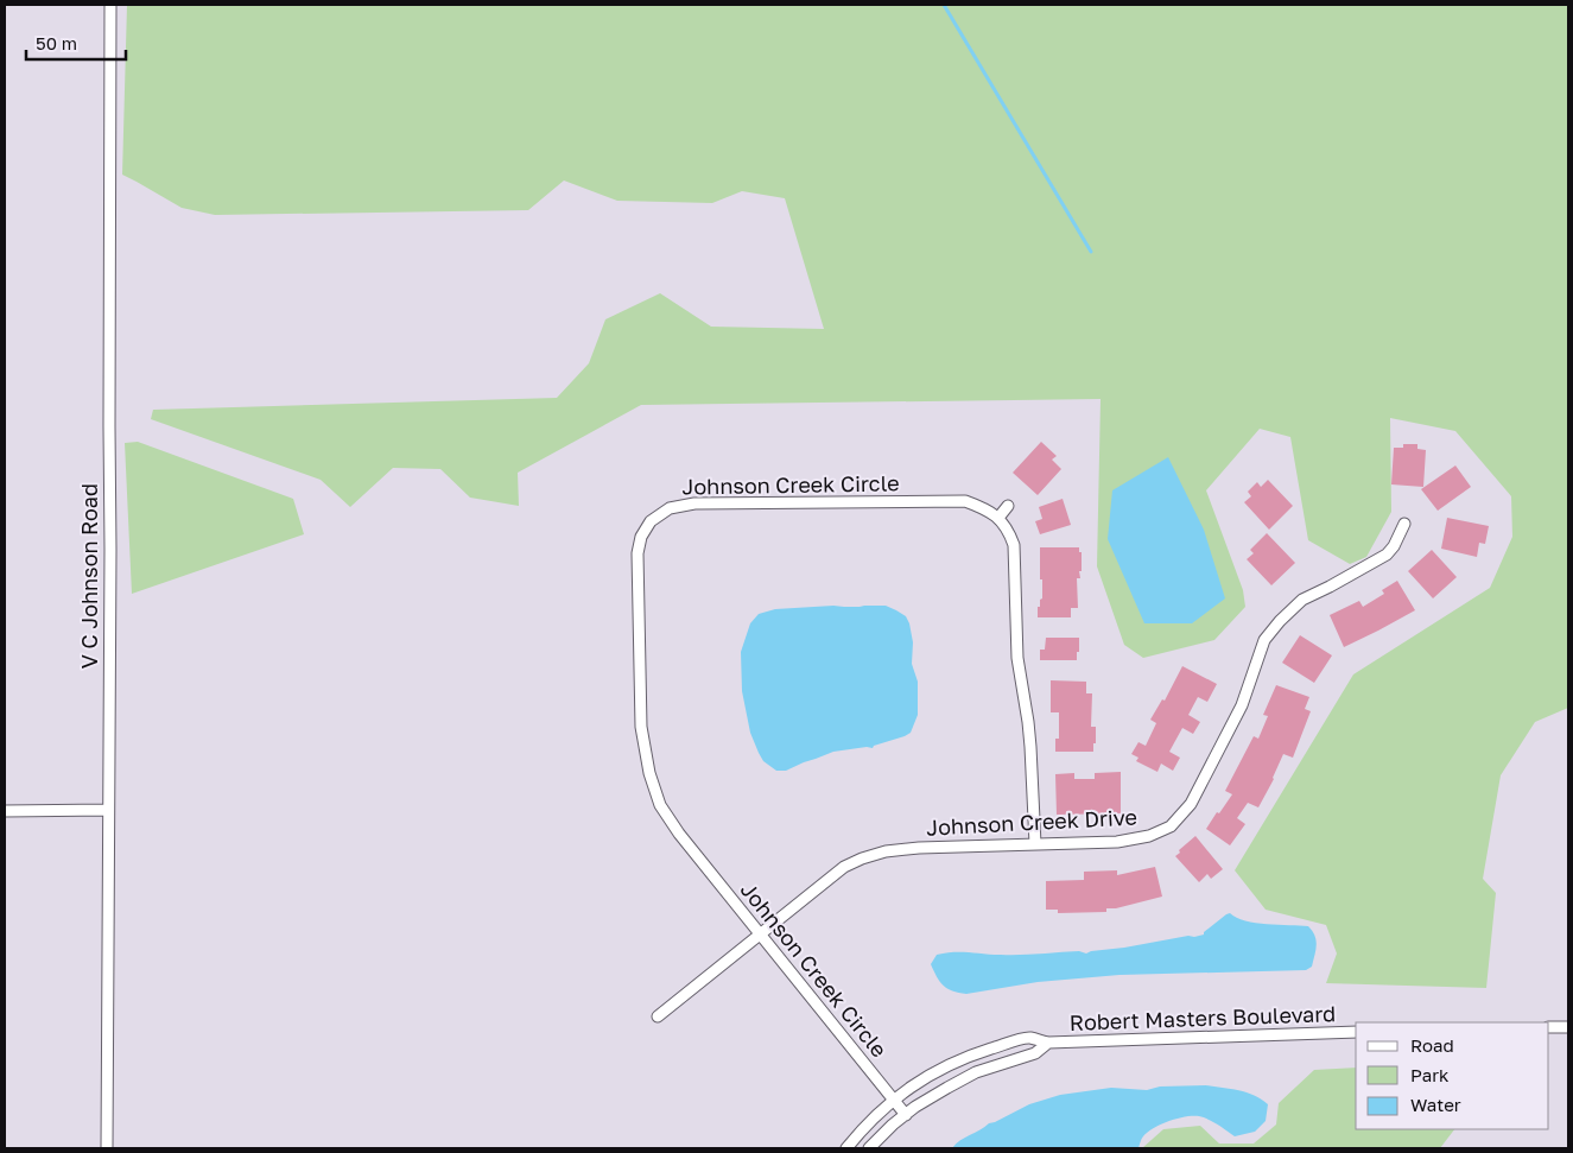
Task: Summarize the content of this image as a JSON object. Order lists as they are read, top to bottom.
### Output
{
  "streets": {
    "street": [
      "Johnson Creek Circle",
      "V C Johnson Road",
      "Johnson Creek Drive",
      "Robert Masters Boulevard"
    ]
  },
  "crossings": [
    ["Johnson Creek Circle", "Johnson Creek Drive"],
    ["Johnson Creek Circle", "Robert Masters Boulevard"]
  ],
  "legend": ["Road", "Park", "Water"],
  "scale_bar": "50 m"
}
